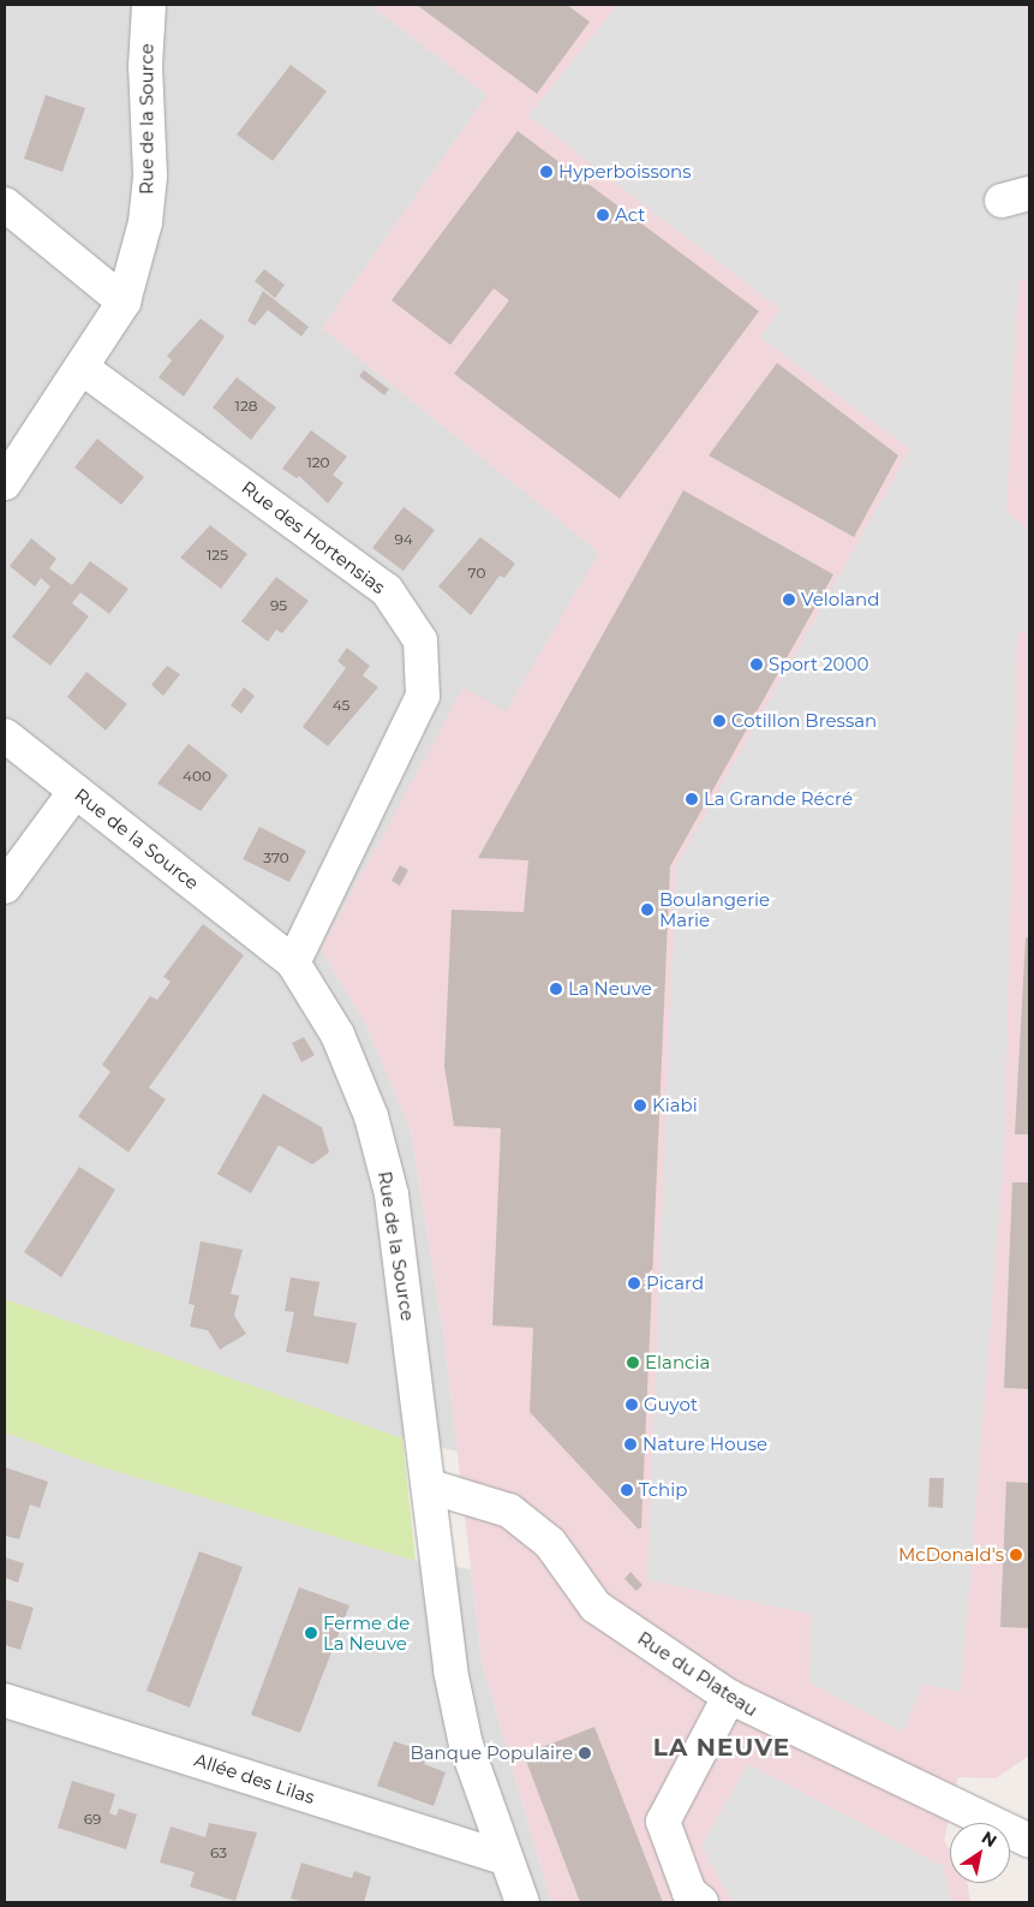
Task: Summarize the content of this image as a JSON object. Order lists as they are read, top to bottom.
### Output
{
  "streets": {
    "street": [
      "Rue de la Source",
      "Rue des Hortensias",
      "Rue du Plateau",
      "Allée des Lilas"
    ]
  },
  "crossings": [
    ["Rue de la Source", "Rue des Hortensias"],
    ["Rue de la Source", "Rue du Plateau"],
    ["Rue de la Source", "Allée des Lilas"]
  ],
  "districts": ["LA NEUVE"],
  "places": [
    "Hyperboissons",
    "Act",
    "Veloland",
    "Sport 2000",
    "Cotillon Bressan",
    "La Grande Récré",
    "Boulangerie Marie",
    "La Neuve",
    "Kiabi",
    "Picard",
    "Elancia",
    "Guyot",
    "Nature House",
    "Tchip",
    "McDonald's",
    "Ferme de La Neuve",
    "Banque Populaire"
  ],
  "house_numbers": [
    "128",
    "120",
    "94",
    "125",
    "70",
    "95",
    "45",
    "400",
    "370",
    "69",
    "63"
  ],
  "north": "top right"
}
